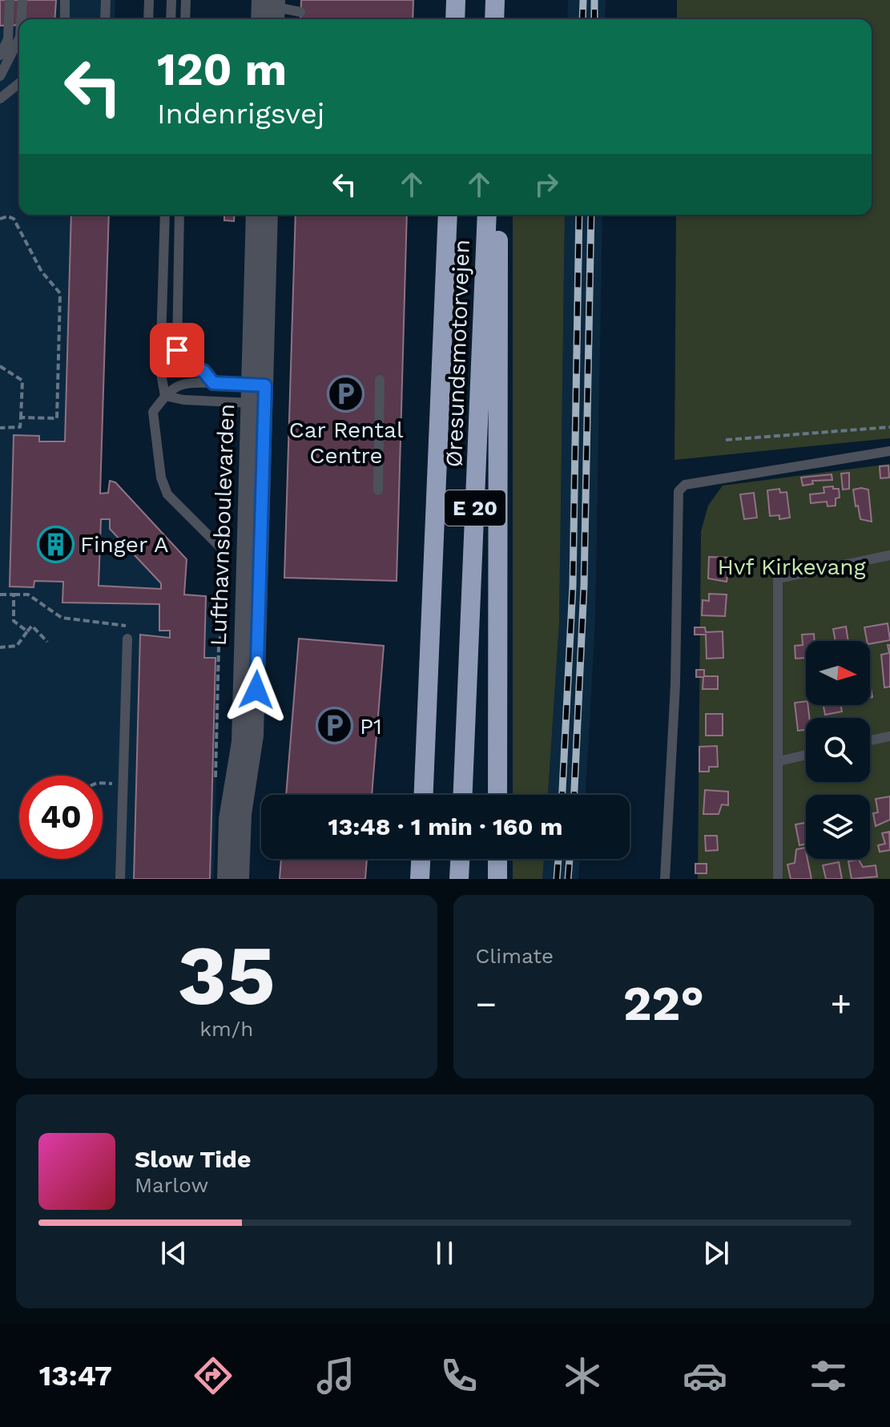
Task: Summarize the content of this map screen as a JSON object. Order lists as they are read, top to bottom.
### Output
{
  "streets": {
    "highway": ["Øresundsmotorvejen", "E 20"],
    "street": ["Lufthavnsboulevarden"]
  },
  "parks": ["Hvf Kirkevang"],
  "places": {
    "parking": ["Car Rental Centre", "P1"],
    "building": ["Finger A"]
  },
  "north": "right",
  "page": {
    "turn": ["120 m", "Indenrigsvej"],
    "limit": "40",
    "trip": "13:48 · 1 min · 160 m",
    "tile": [
      ["35", "km/h"],
      "Climate"
    ],
    "heat": ["−", "22°", "+"],
    "song": ["Slow Tide", "Marlow"],
    "tabs": "13:47"
  }
}
